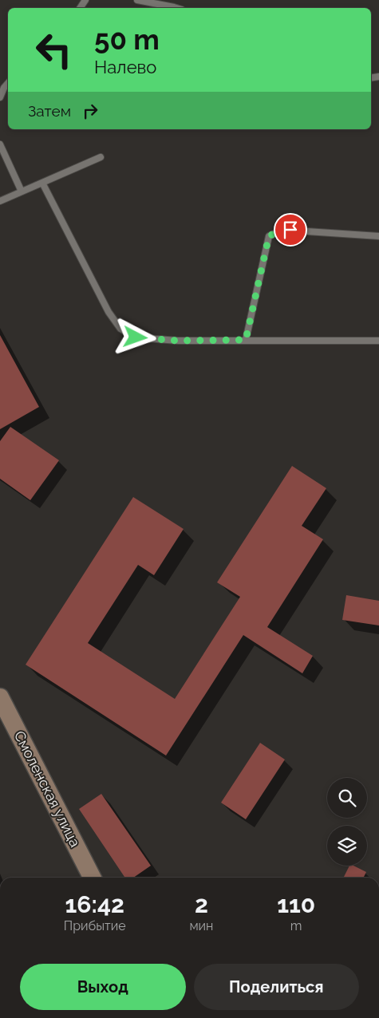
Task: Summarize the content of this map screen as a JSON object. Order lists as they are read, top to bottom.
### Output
{
  "streets": {
    "main road": ["Смоленская улица"]
  },
  "page": {
    "turn": ["50 m", "Налево"],
    "then": "Затем",
    "eta": [
      "16:42",
      "Прибытие",
      "2",
      "мин",
      "110",
      "m"
    ],
    "buttons": ["Выход", "Поделиться"]
  }
}
